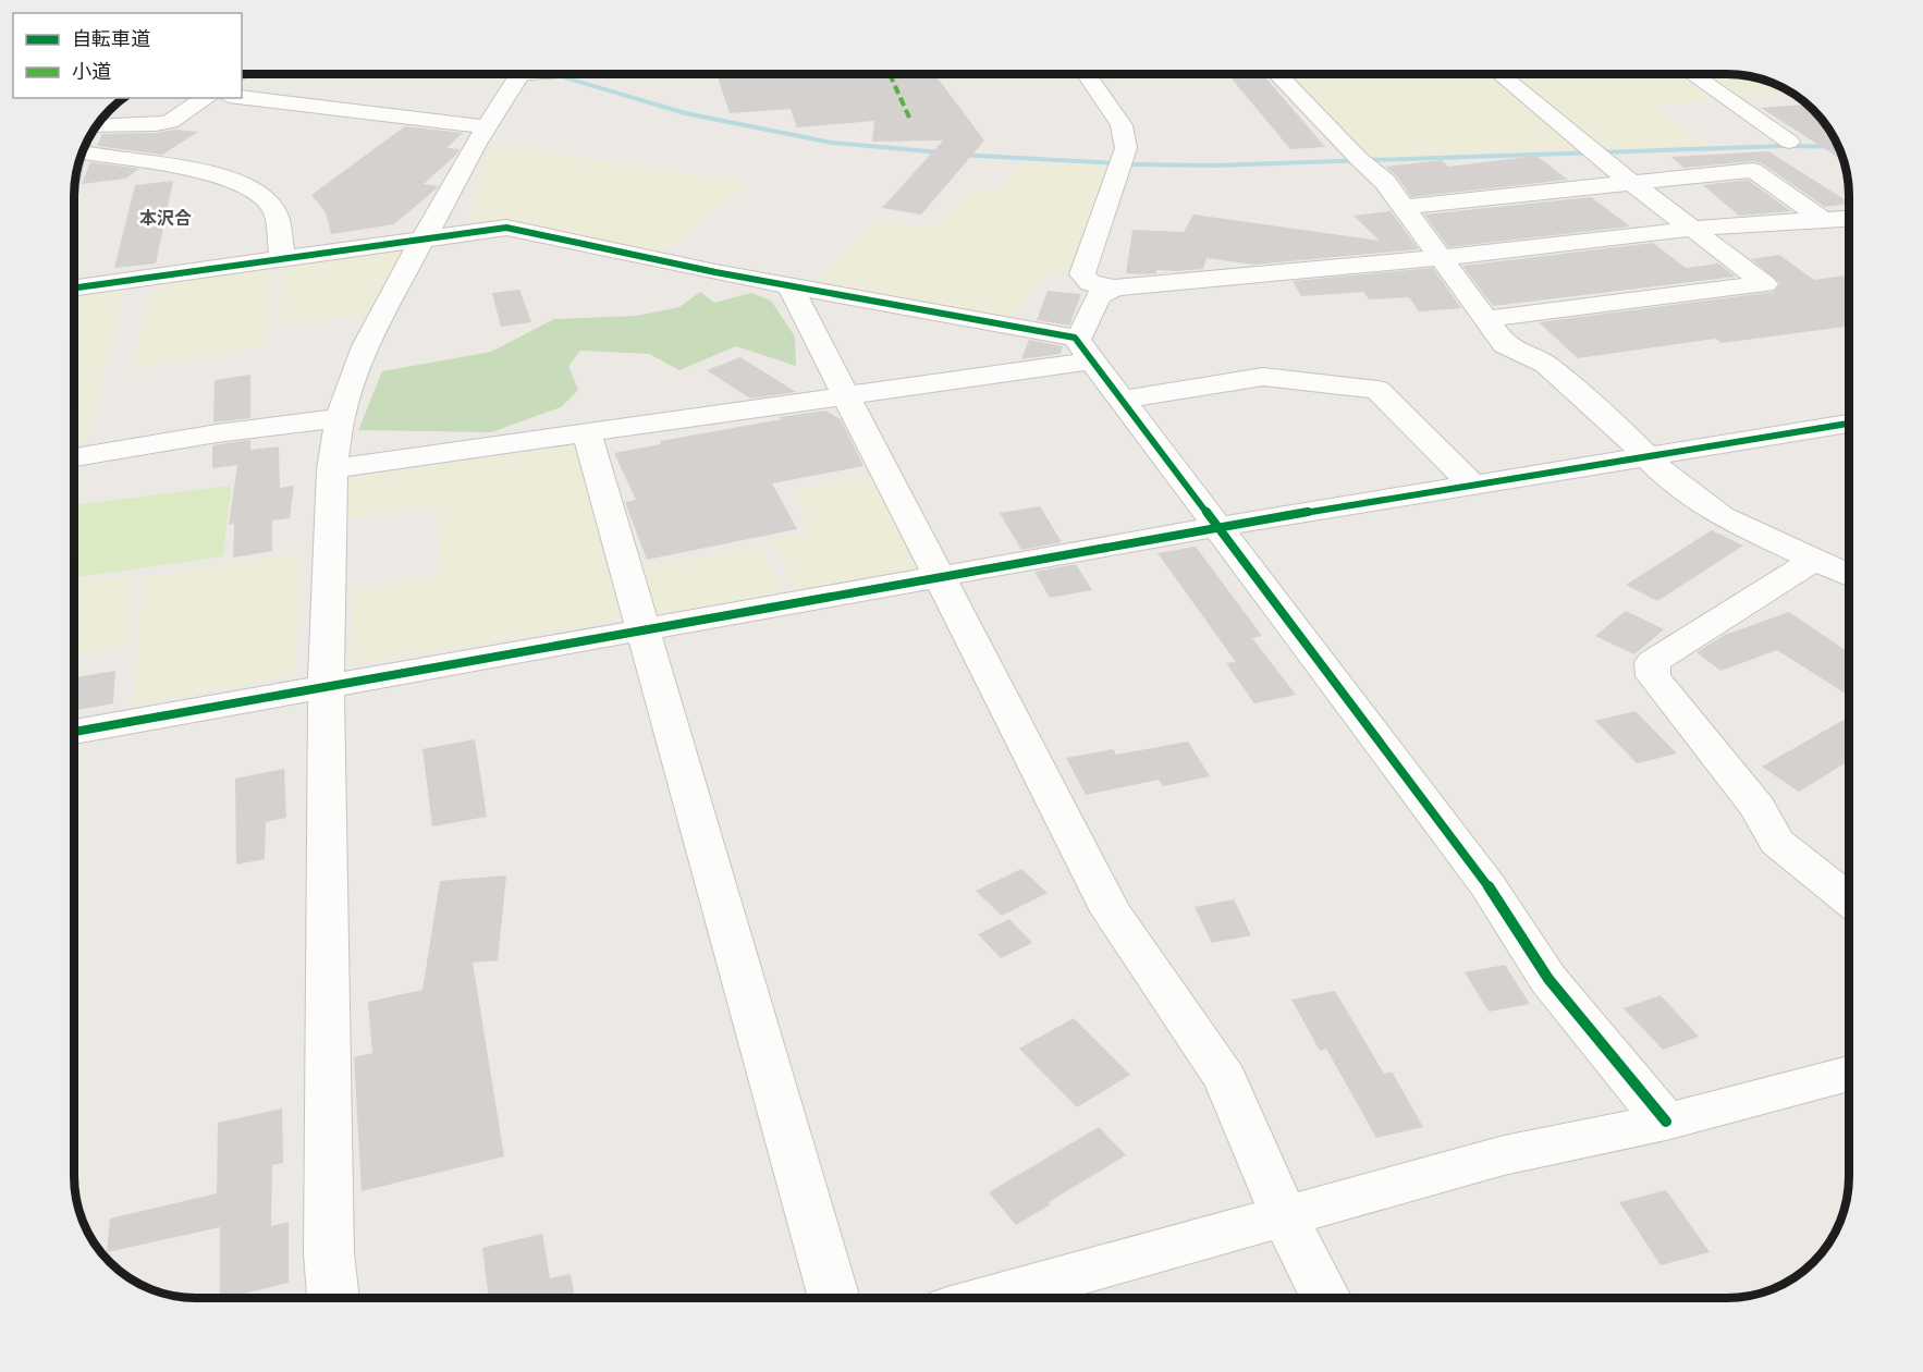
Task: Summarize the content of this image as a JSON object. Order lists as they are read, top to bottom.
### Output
{
  "districts": ["本沢合"],
  "legend": ["自転車道", "小道"]
}
